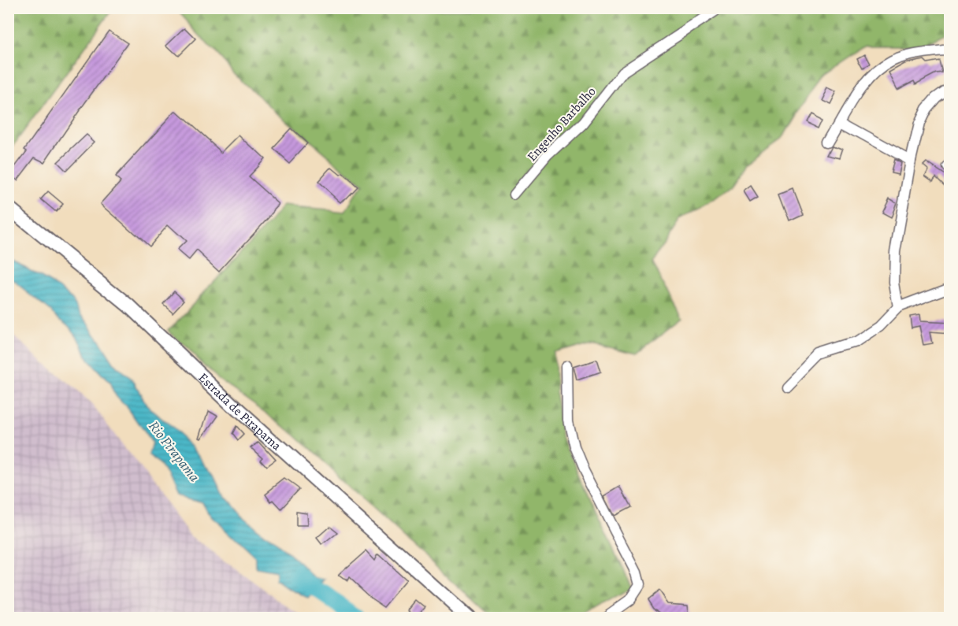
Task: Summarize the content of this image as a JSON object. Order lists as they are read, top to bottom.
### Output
{
  "streets": {
    "main road": ["Estrada de Pirapama"],
    "street": ["Engenho Barbalho"]
  },
  "water": ["Rio Pirapama"]
}
